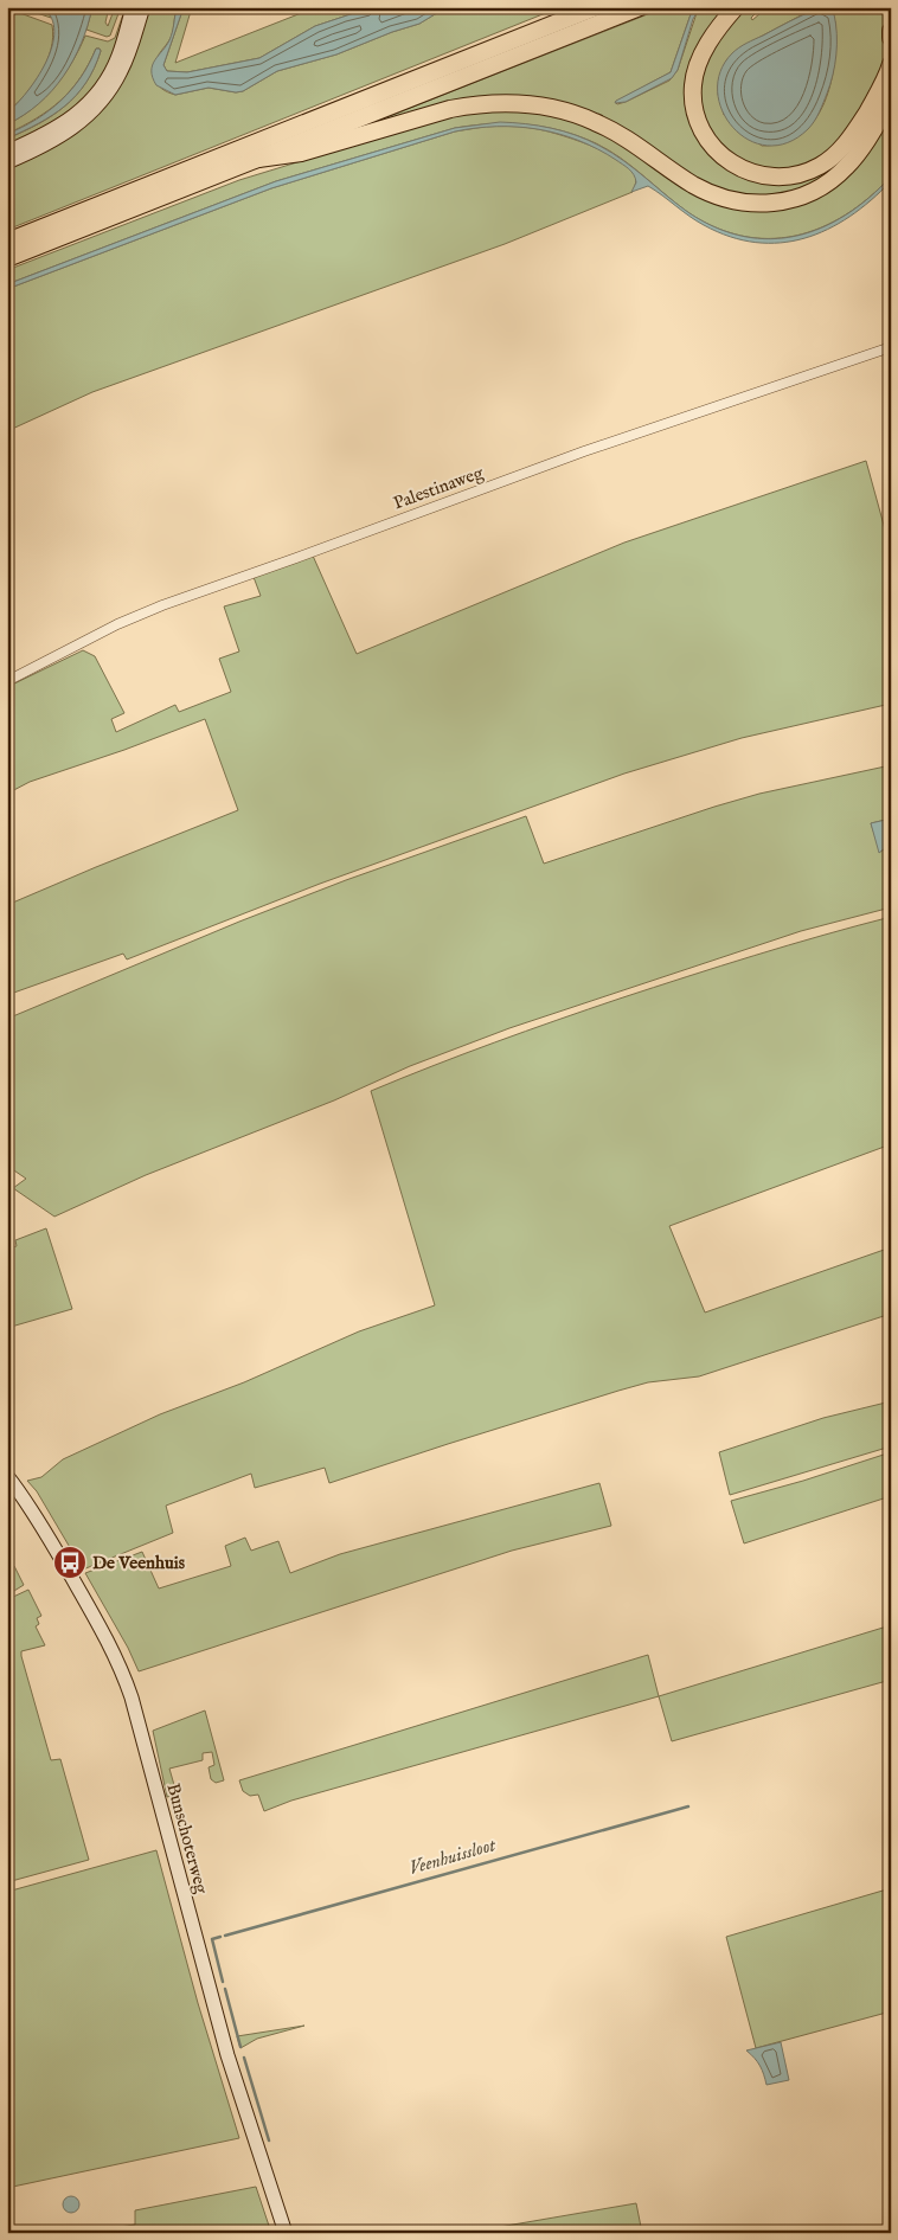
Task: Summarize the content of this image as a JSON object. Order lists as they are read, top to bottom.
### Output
{
  "streets": {
    "main road": ["Bunschoterweg"],
    "street": ["Palestinaweg"]
  },
  "water": ["Veenhuissloot"],
  "places": {
    "bus stop": ["De Veenhuis"]
  }
}
